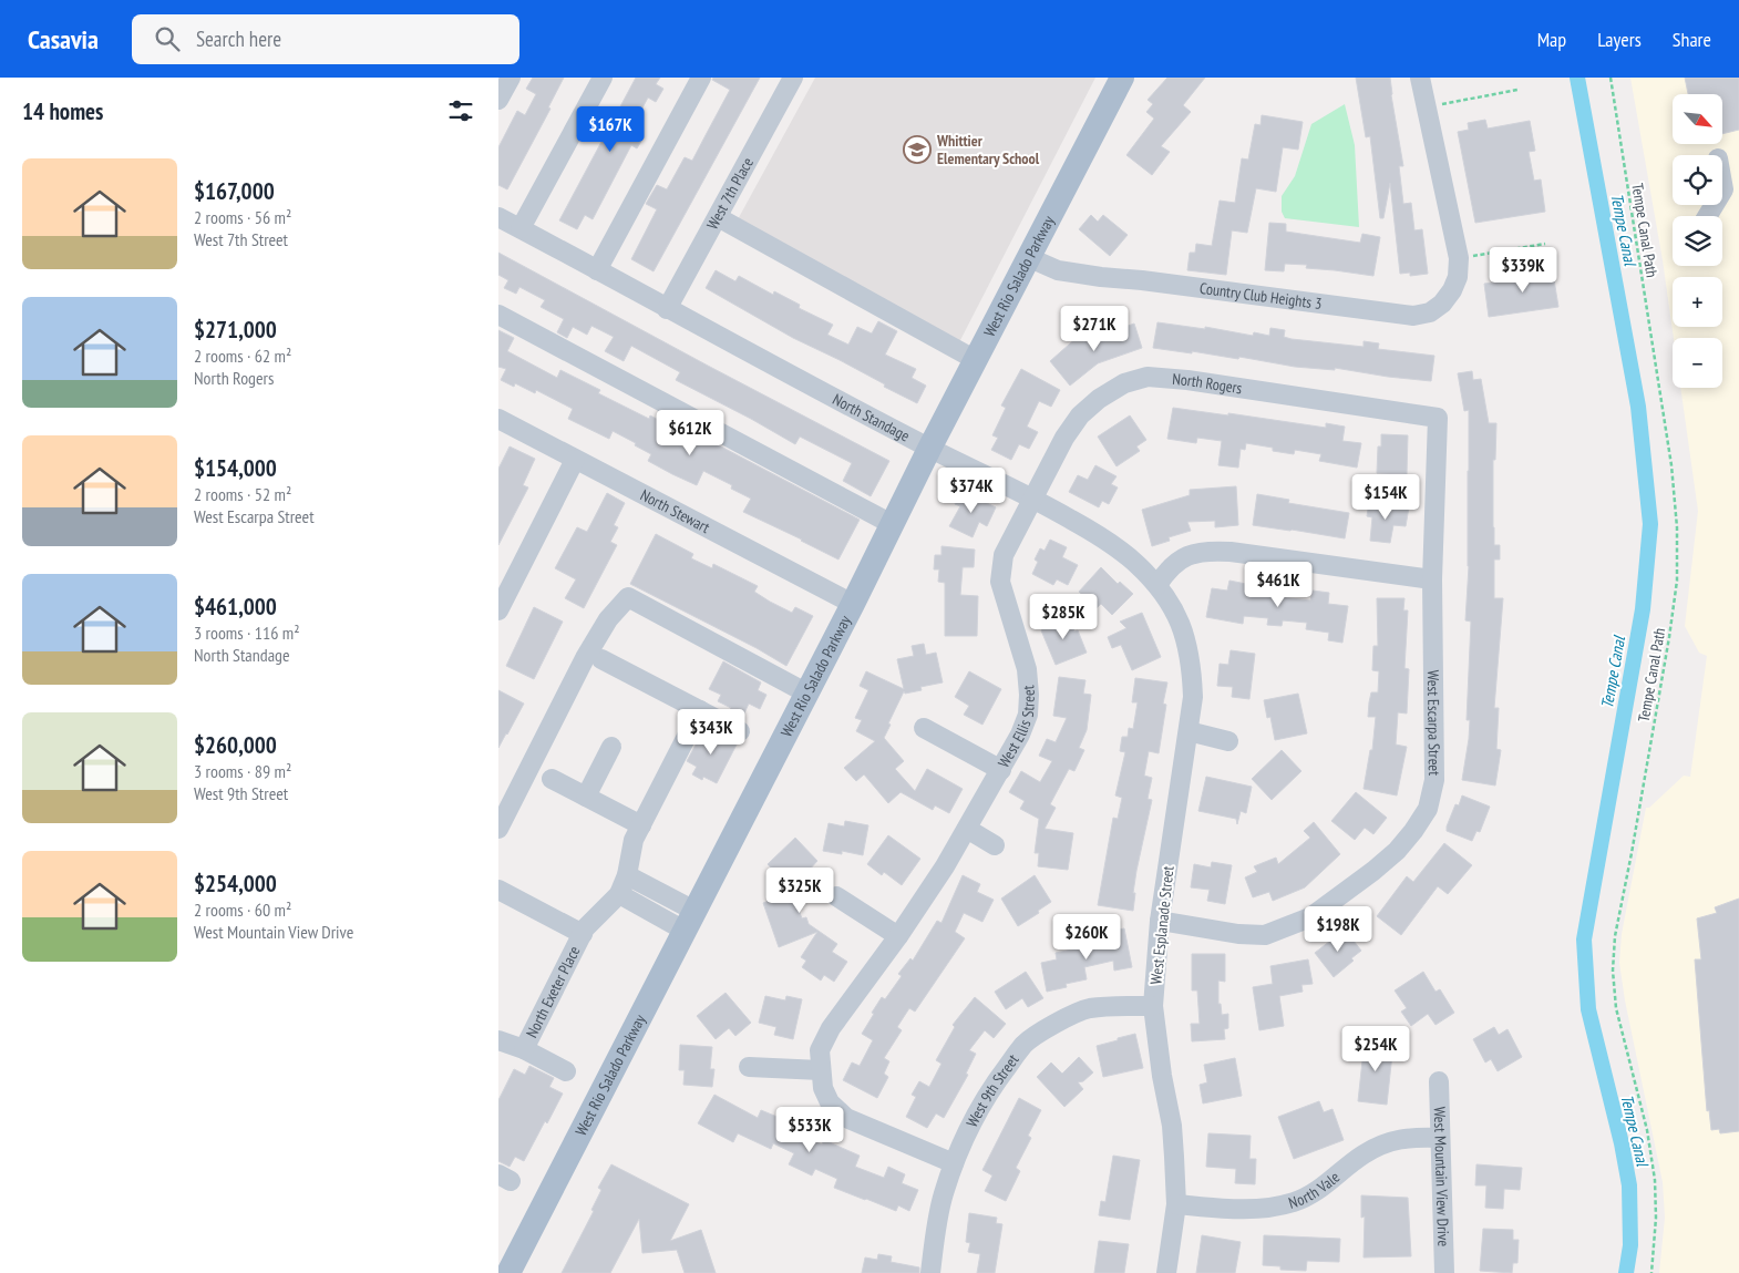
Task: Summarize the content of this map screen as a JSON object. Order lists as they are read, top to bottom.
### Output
{
  "streets": {
    "main road": ["West Rio Salado Parkway"],
    "street": [
      "West 7th Place",
      "Country Club Heights 3",
      "North Rogers",
      "North Standage",
      "North Stewart",
      "West Escarpa Street",
      "West Ellis Street",
      "West Esplanade Street",
      "North Exeter Place",
      "West 9th Street",
      "West Mountain View Drive",
      "North Vale"
    ],
    "path": ["Tempe Canal Path"]
  },
  "crossings": [
    ["West 7th Place", "North Standage"],
    ["West Rio Salado Parkway", "Country Club Heights 3"],
    ["West Rio Salado Parkway", "North Standage"],
    ["West Rio Salado Parkway", "North Stewart"],
    ["North Rogers", "North Standage"],
    ["North Rogers", "West Escarpa Street"],
    ["North Rogers", "West Ellis Street"],
    ["North Standage", "West Ellis Street"],
    ["North Standage", "West Esplanade Street"],
    ["West Escarpa Street", "West Esplanade Street"],
    ["West Ellis Street", "West 9th Street"],
    ["West Esplanade Street", "West 9th Street"],
    ["West Esplanade Street", "North Vale"],
    ["West Mountain View Drive", "North Vale"]
  ],
  "water": ["Tempe Canal"],
  "places": {
    "school or university": ["Whittier Elementary School"]
  },
  "north": "bottom right",
  "page": {
    "header": "Casavia",
    "search": "Search here",
    "nav": ["Map", "Layers", "Share"],
    "heading": "14 homes",
    "map_buttons": ["+", "−"],
    "price": [
      "$167K",
      "$339K",
      "$271K",
      "$612K",
      "$374K",
      "$154K",
      "$461K",
      "$285K",
      "$343K",
      "$325K",
      "$198K",
      "$260K",
      "$254K",
      "$533K"
    ],
    "list": [
      {
        "name": "$167,000",
        "note": "2 rooms · 56 m² · West 7th Street"
      },
      {
        "name": "$271,000",
        "note": "2 rooms · 62 m² · North Rogers"
      },
      {
        "name": "$154,000",
        "note": "2 rooms · 52 m² · West Escarpa Street"
      },
      {
        "name": "$461,000",
        "note": "3 rooms · 116 m² · North Standage"
      },
      {
        "name": "$260,000",
        "note": "3 rooms · 89 m² · West 9th Street"
      },
      {
        "name": "$254,000",
        "note": "2 rooms · 60 m² · West Mountain View Drive"
      }
    ]
  }
}
